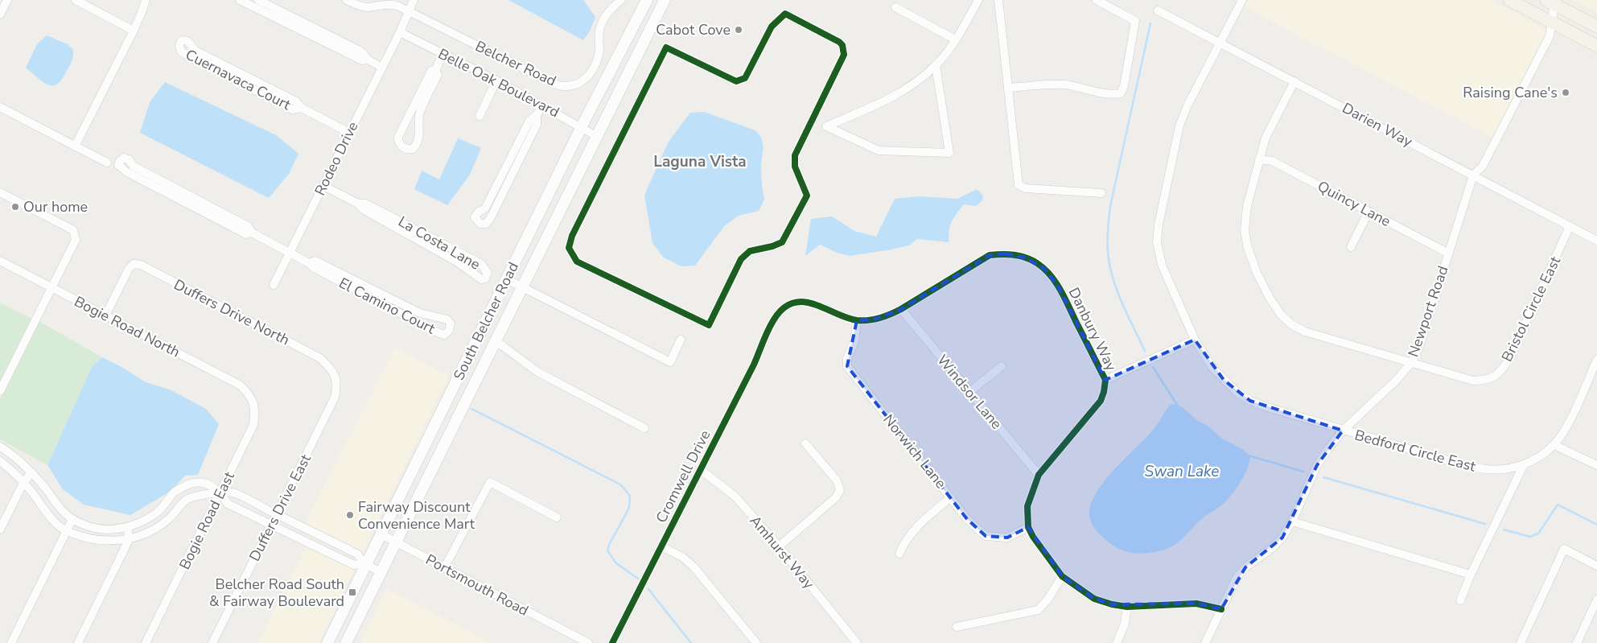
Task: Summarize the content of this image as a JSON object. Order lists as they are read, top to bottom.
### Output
{
  "streets": {
    "main road": ["South Belcher Road"],
    "street": [
      "Belcher Road",
      "Cuernavaca Court",
      "Belle Oak Boulevard",
      "Darien Way",
      "Rodeo Drive",
      "Quincy Lane",
      "La Costa Lane",
      "El Camino Court",
      "Bristol Circle East",
      "Newport Road",
      "Duffers Drive North",
      "Bogie Road North",
      "Danbury Way",
      "Windsor Lane",
      "Bedford Circle East",
      "Norwich Lane",
      "Cromwell Drive",
      "Duffers Drive East",
      "Bogie Road East",
      "Amhurst Way",
      "Portsmouth Road"
    ]
  },
  "crossings": [
    ["Cuernavaca Court", "Rodeo Drive"],
    ["Belle Oak Boulevard", "Rodeo Drive"],
    ["Belle Oak Boulevard", "South Belcher Road"],
    ["Darien Way", "Bristol Circle East"],
    ["Darien Way", "Newport Road"],
    ["Darien Way", "Bedford Circle East"],
    ["Rodeo Drive", "La Costa Lane"],
    ["Rodeo Drive", "El Camino Court"],
    ["Quincy Lane", "Bristol Circle East"],
    ["Quincy Lane", "Newport Road"],
    ["Bristol Circle East", "Newport Road"],
    ["Newport Road", "Danbury Way"],
    ["Newport Road", "Bedford Circle East"],
    ["Duffers Drive North", "Bogie Road North"],
    ["Duffers Drive North", "Duffers Drive East"],
    ["South Belcher Road", "Portsmouth Road"],
    ["Bogie Road North", "Bogie Road East"],
    ["Danbury Way", "Windsor Lane"],
    ["Danbury Way", "Norwich Lane"],
    ["Danbury Way", "Cromwell Drive"],
    ["Cromwell Drive", "Amhurst Way"]
  ],
  "districts": ["Laguna Vista"],
  "water": ["Swan Lake"],
  "places": {
    "other": [
      "Cabot Cove",
      "Raising Cane's",
      "Our home",
      "Fairway Discount Convenience Mart"
    ],
    "transit": ["Belcher Road South & Fairway Boulevard"]
  }
}
